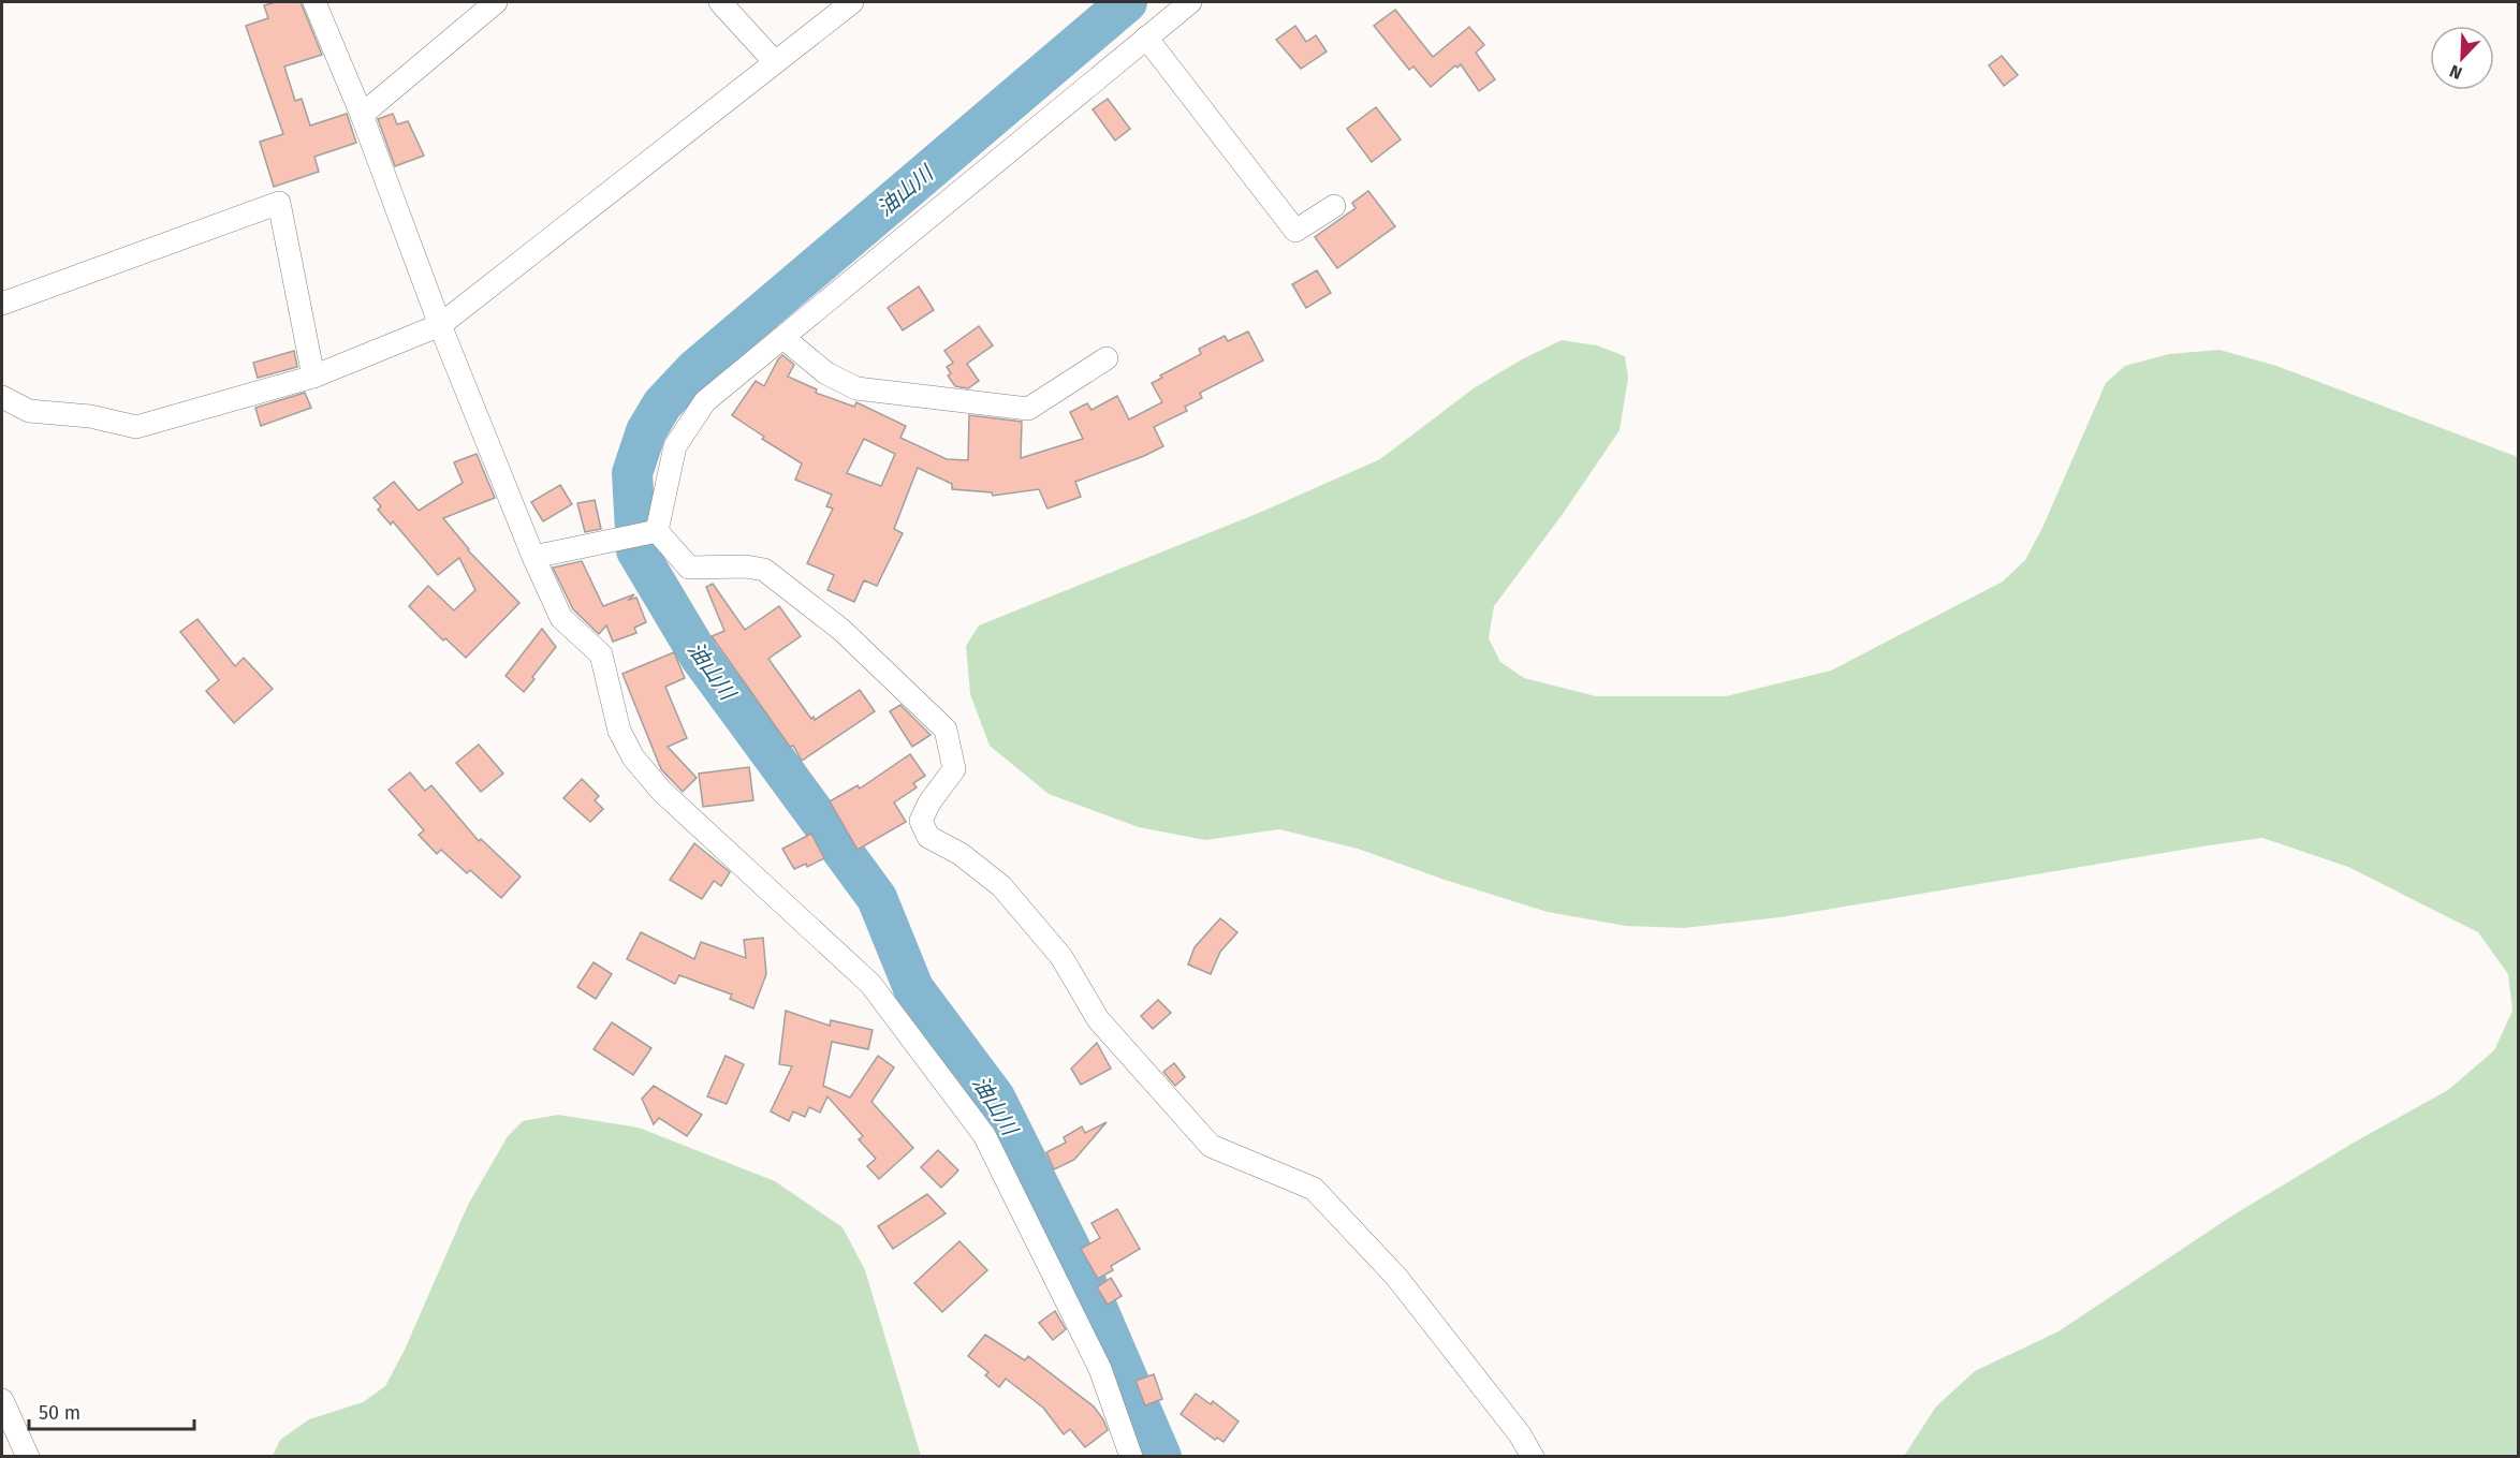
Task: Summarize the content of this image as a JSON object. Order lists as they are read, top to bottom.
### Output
{
  "water": ["油山川"],
  "scale_bar": "50 m",
  "north": "bottom left"
}
